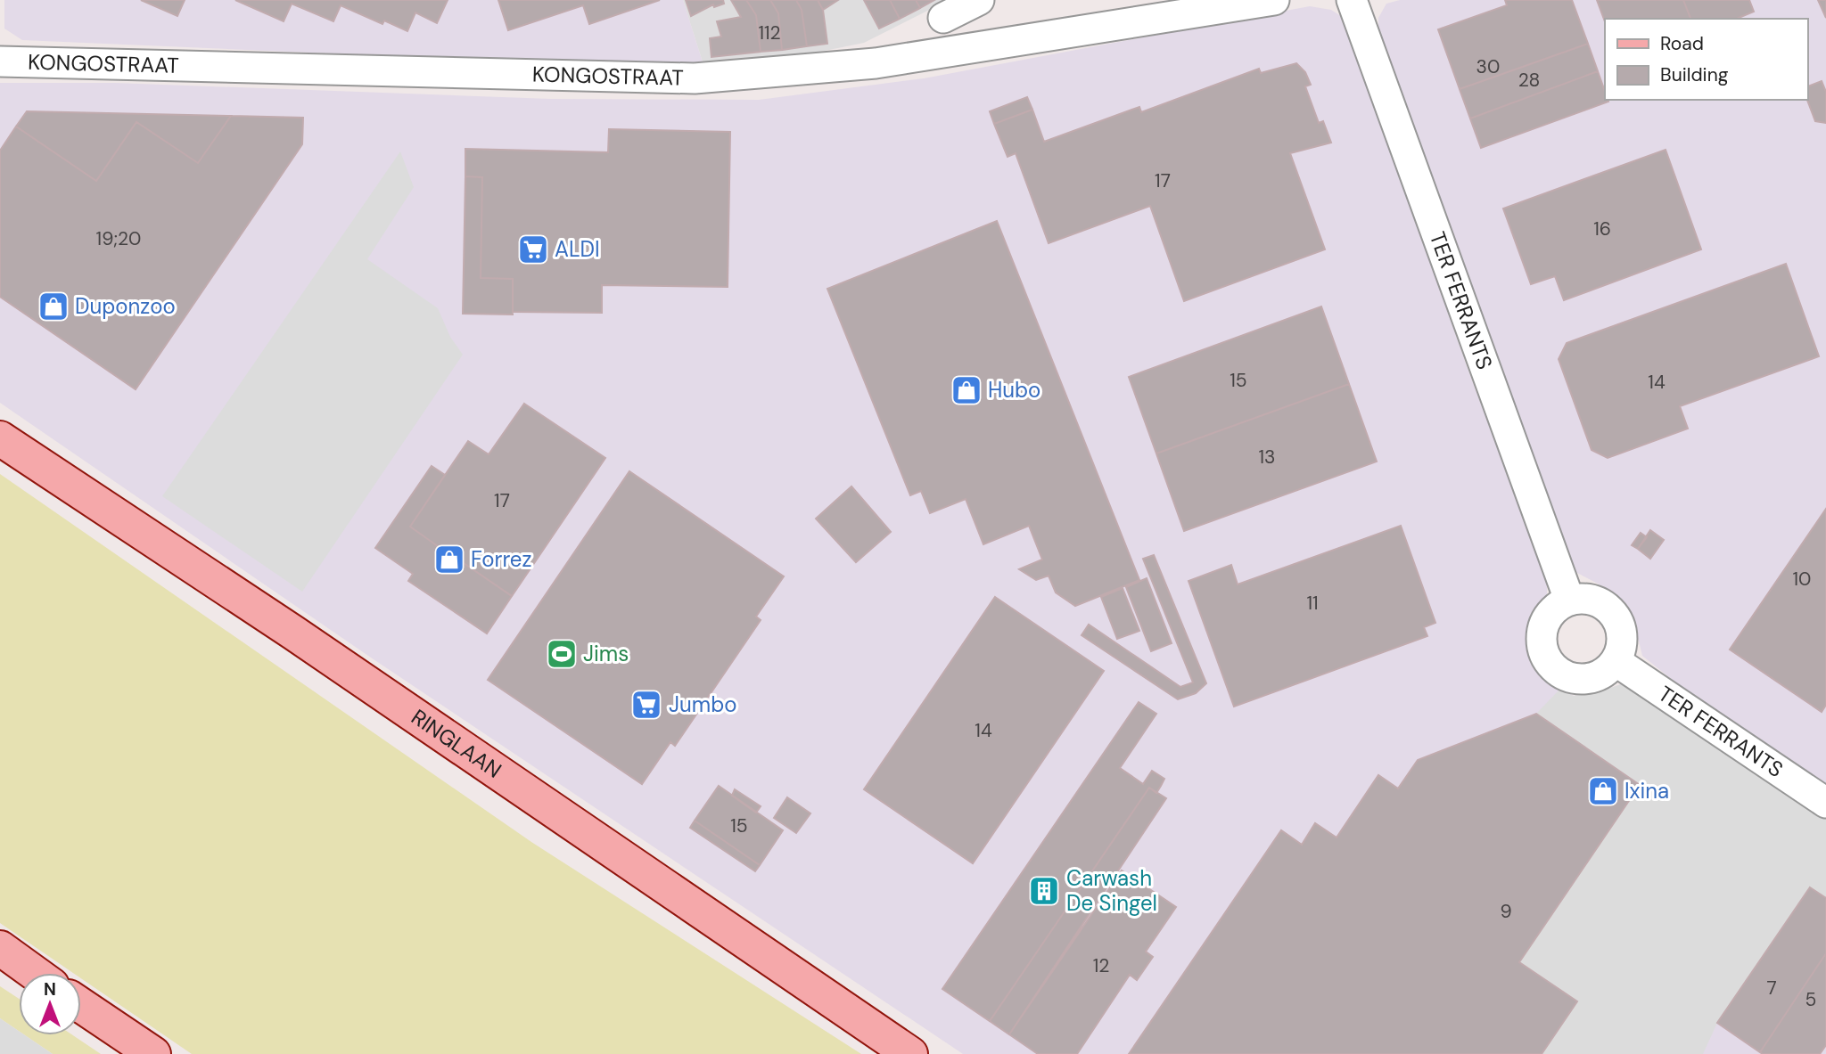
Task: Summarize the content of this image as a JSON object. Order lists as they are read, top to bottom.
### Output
{
  "streets": {
    "main road": ["RINGLAAN"],
    "street": ["KONGOSTRAAT", "TER FERRANTS"]
  },
  "places": {
    "supermarket": ["ALDI", "Jumbo"],
    "shop": [
      "Duponzoo",
      "Hubo",
      "Forrez",
      "Ixina"
    ],
    "sports": ["Jims"],
    "building": ["Carwash De Singel"]
  },
  "house_numbers": [
    "112",
    "30",
    "28",
    "17",
    "16",
    "19;20",
    "15",
    "14",
    "13",
    "17",
    "10",
    "11",
    "14",
    "15",
    "9",
    "12",
    "7",
    "5"
  ],
  "legend": ["Road", "Building"],
  "north": "top"
}
